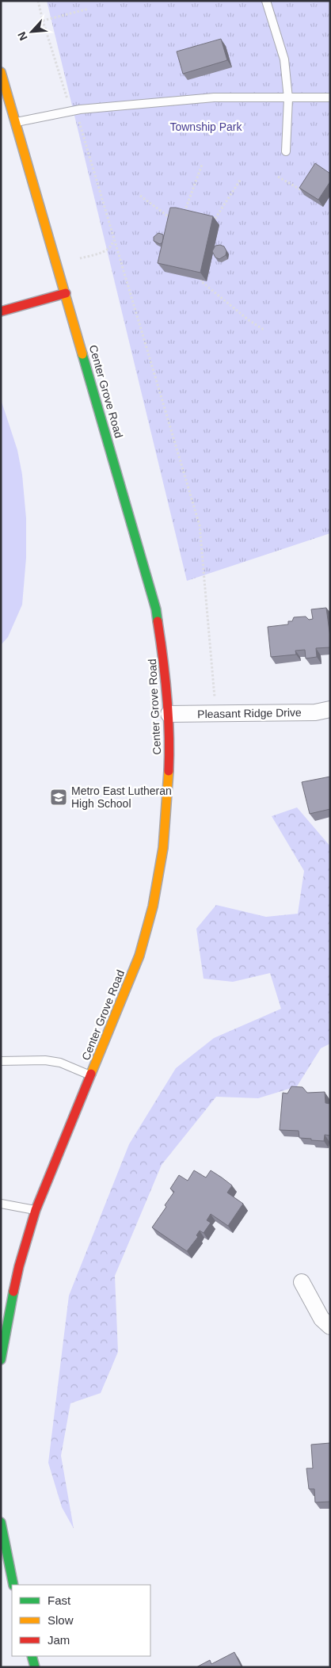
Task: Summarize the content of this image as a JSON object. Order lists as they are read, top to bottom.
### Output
{
  "streets": {
    "street": ["Center Grove Road", "Pleasant Ridge Drive"]
  },
  "crossings": [
    ["Center Grove Road", "Pleasant Ridge Drive"]
  ],
  "parks": ["Township Park"],
  "places": {
    "school or university": ["Metro East Lutheran High School"]
  },
  "legend": ["Fast", "Slow", "Jam"],
  "north": "bottom left"
}
